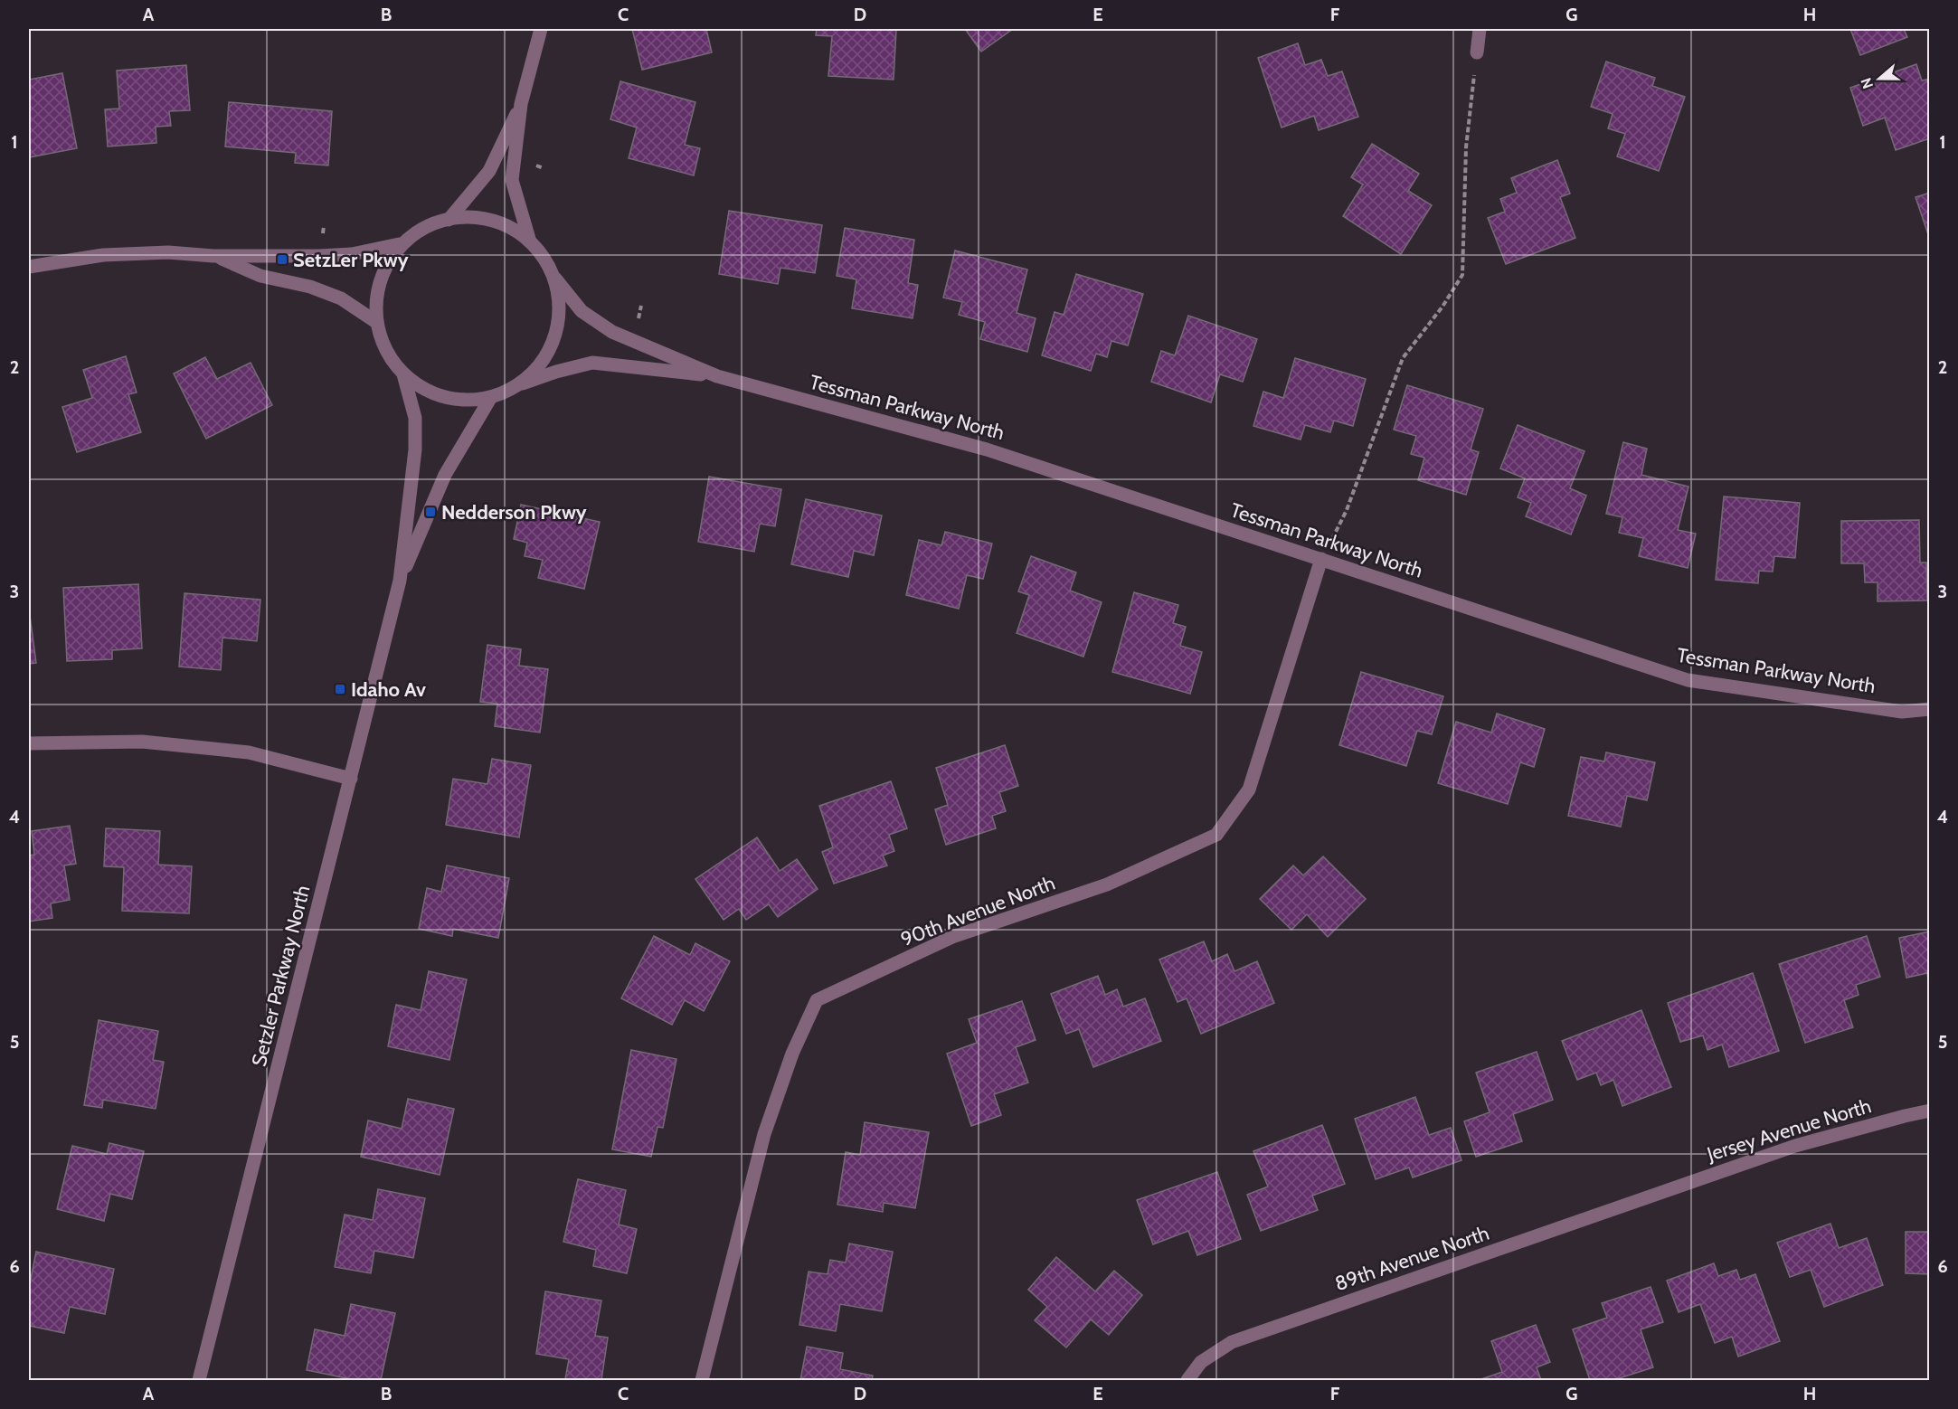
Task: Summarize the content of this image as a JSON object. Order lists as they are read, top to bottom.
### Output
{
  "streets": {
    "street": [
      "Tessman Parkway North",
      "90th Avenue North",
      "Setzler Parkway North",
      "Jersey Avenue North",
      "89th Avenue North"
    ]
  },
  "crossings": [
    ["Tessman Parkway North", "90th Avenue North"],
    ["Tessman Parkway North", "Setzler Parkway North"],
    ["Jersey Avenue North", "89th Avenue North"]
  ],
  "places": {
    "transit": ["SetzLer Pkwy", "Nedderson Pkwy", "Idaho Av"]
  },
  "north": "left",
  "grid": {
    "columns": [
      "A",
      "B",
      "C",
      "D",
      "E",
      "F",
      "G",
      "H"
    ],
    "rows": [
      "1",
      "2",
      "3",
      "4",
      "5",
      "6"
    ]
  }
}
